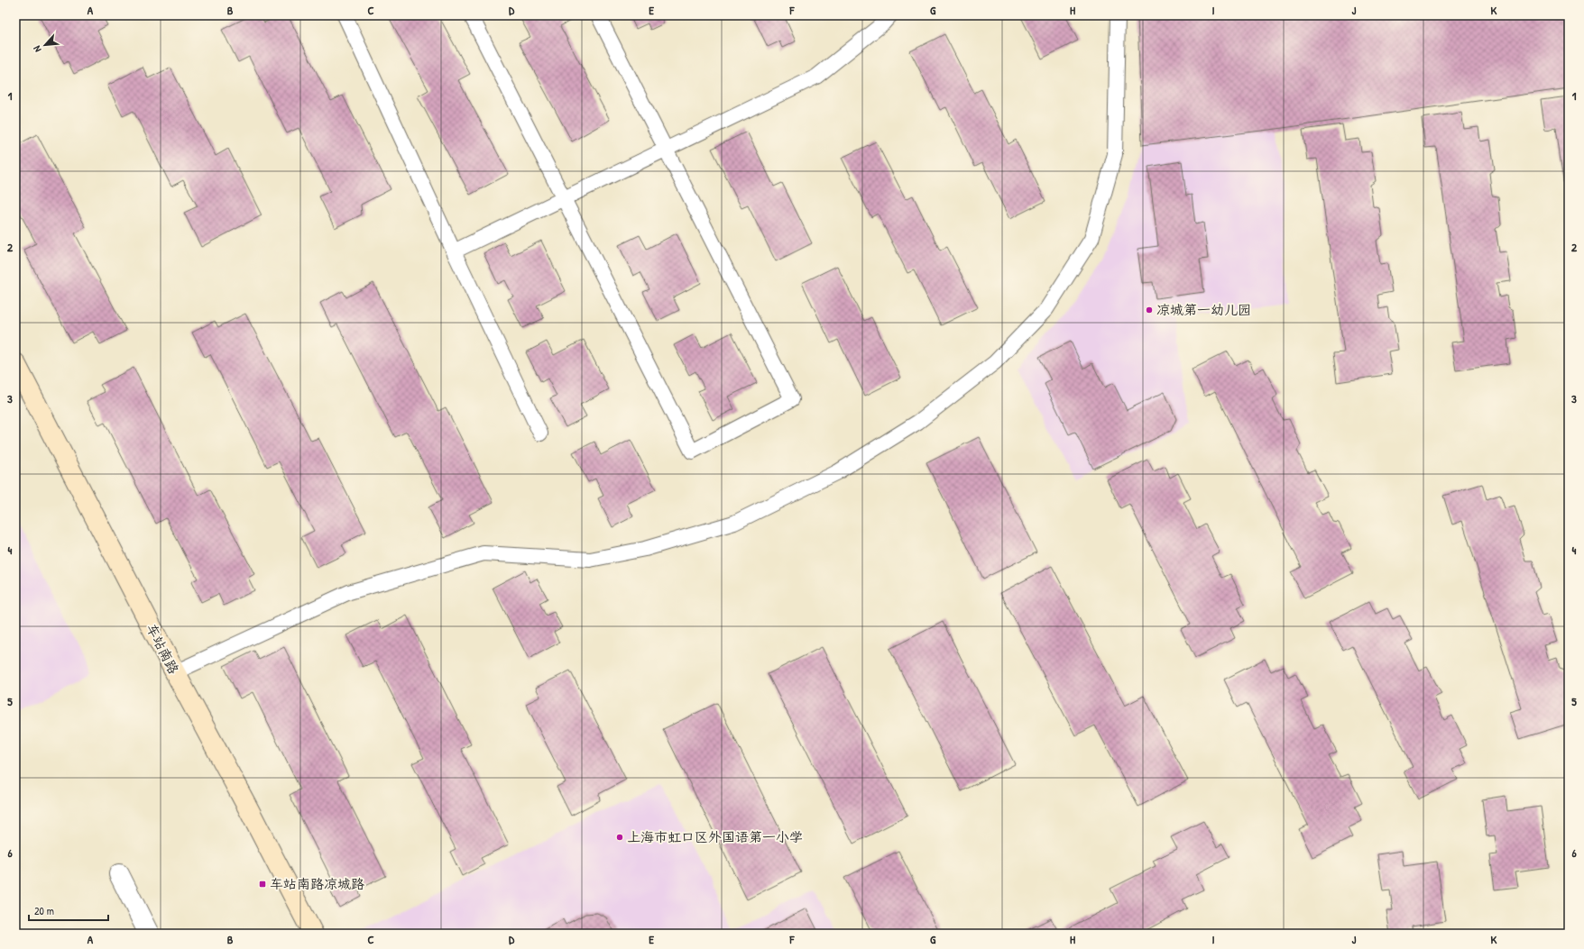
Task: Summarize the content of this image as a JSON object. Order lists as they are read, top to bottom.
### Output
{
  "streets": {
    "street": ["车站南路"]
  },
  "places": {
    "other": ["凉城第一幼儿园", "上海市虹口区外国语第一小学"],
    "transit": ["车站南路凉城路"]
  },
  "scale_bar": "20 m",
  "north": "bottom left",
  "grid": {
    "columns": [
      "A",
      "B",
      "C",
      "D",
      "E",
      "F",
      "G",
      "H",
      "I",
      "J",
      "K"
    ],
    "rows": [
      "1",
      "2",
      "3",
      "4",
      "5",
      "6"
    ]
  }
}
